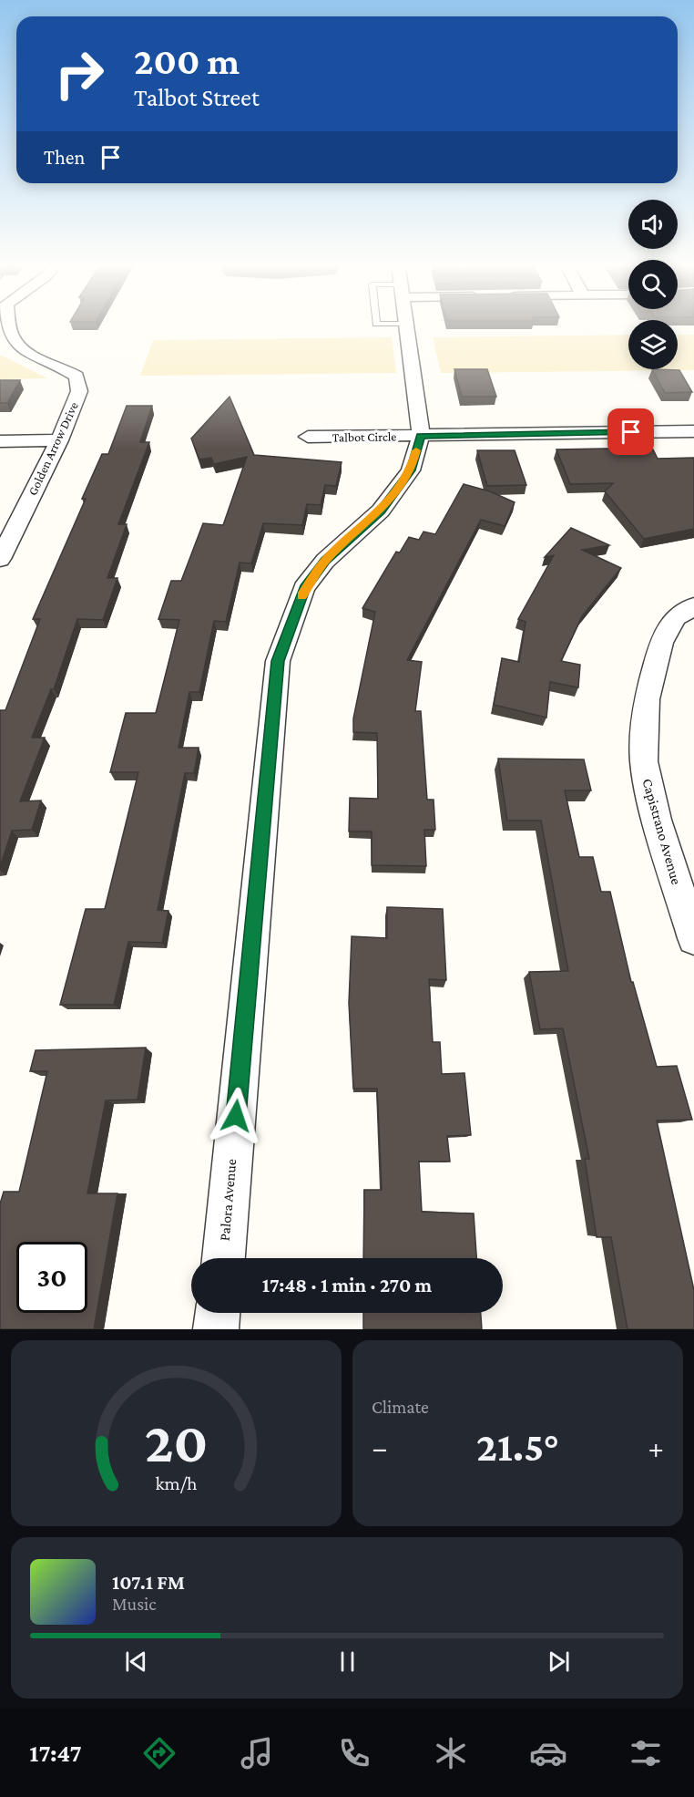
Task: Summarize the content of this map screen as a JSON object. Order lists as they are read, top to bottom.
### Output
{
  "streets": {
    "street": [
      "Talbot Circle",
      "Golden Arrow Drive",
      "Capistrano Avenue",
      "Palora Avenue"
    ]
  },
  "crossings": [
    ["Talbot Circle", "Palora Avenue"]
  ],
  "page": {
    "turn": ["200 m", "Talbot Street"],
    "then": "Then",
    "limit": "30",
    "trip": "17:48 · 1 min · 270 m",
    "tile": "Climate",
    "heat": ["−", "21.5°", "+"],
    "song": ["107.1 FM", "Music"],
    "tabs": "17:47",
    "gauge": ["20", "km/h"]
  }
}
